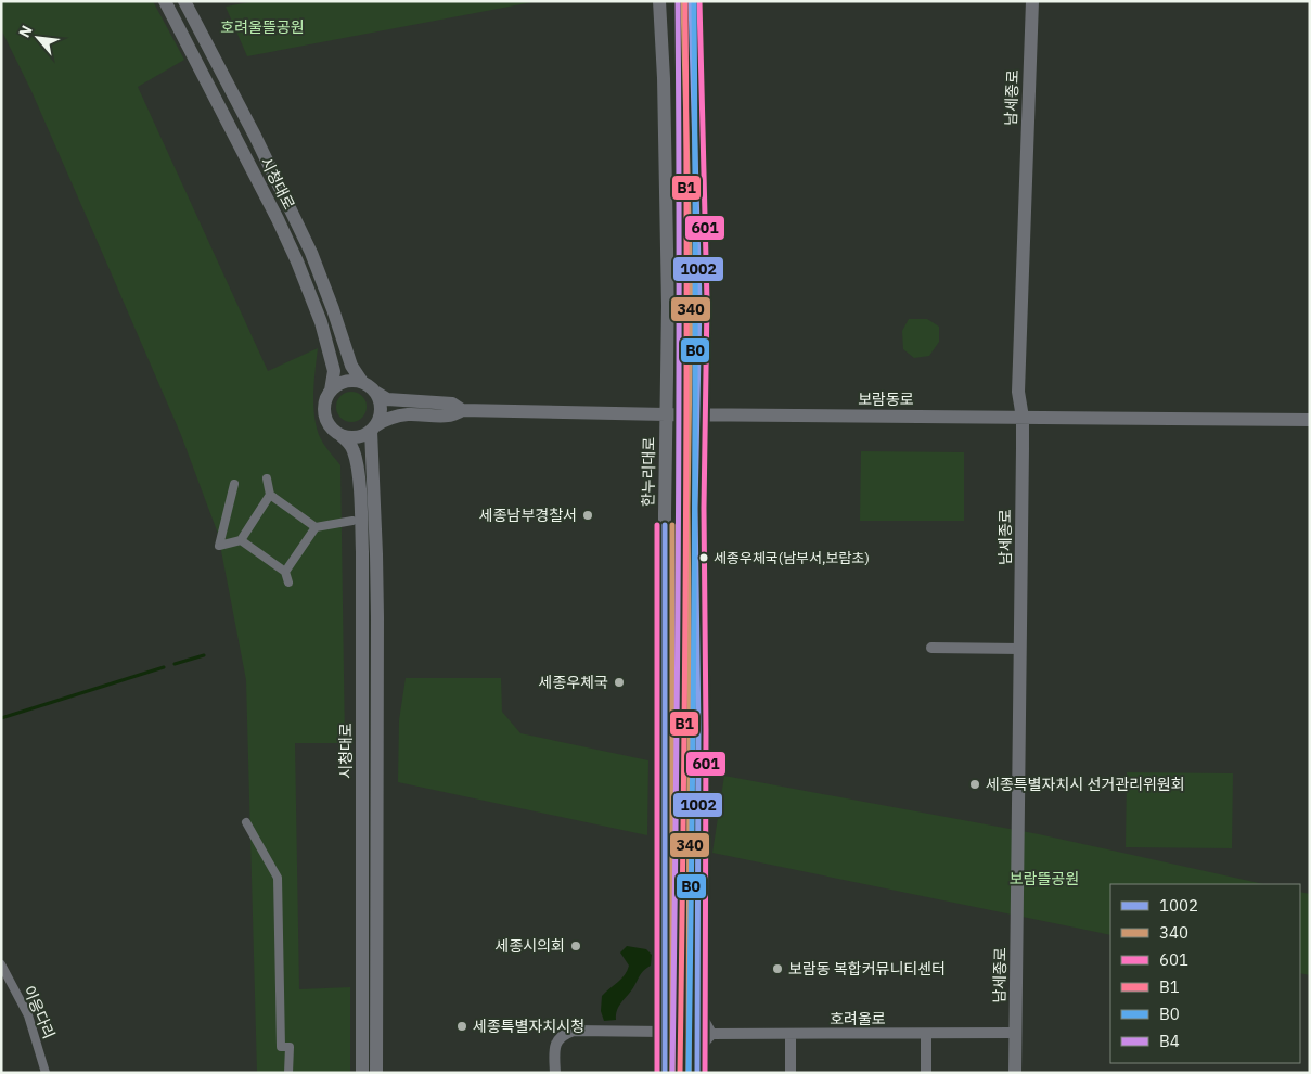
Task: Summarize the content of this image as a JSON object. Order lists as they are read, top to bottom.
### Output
{
  "streets": {
    "street": [
      "남세종로",
      "시청대로",
      "보람동로",
      "한누리대로",
      "이응다리",
      "호려울로"
    ]
  },
  "crossings": [
    ["남세종로", "보람동로"],
    ["남세종로", "호려울로"],
    ["보람동로", "한누리대로"]
  ],
  "parks": ["호려울뜰공원", "보람뜰공원"],
  "places": [
    "세종남부경찰서",
    "세종우체국(남부서,보람초)",
    "세종우체국",
    "세종특별자치시 선거관리위원회",
    "세종시의회",
    "보람동 복합커뮤니티센터",
    "세종특별자치시청"
  ],
  "lines": [
    "transit line 1002",
    "transit line 340",
    "transit line 601",
    "transit line B1",
    "transit line B0",
    "transit line B4"
  ],
  "legend": [
    "1002",
    "340",
    "601",
    "B1",
    "B0",
    "B4"
  ],
  "north": "top left"
}
